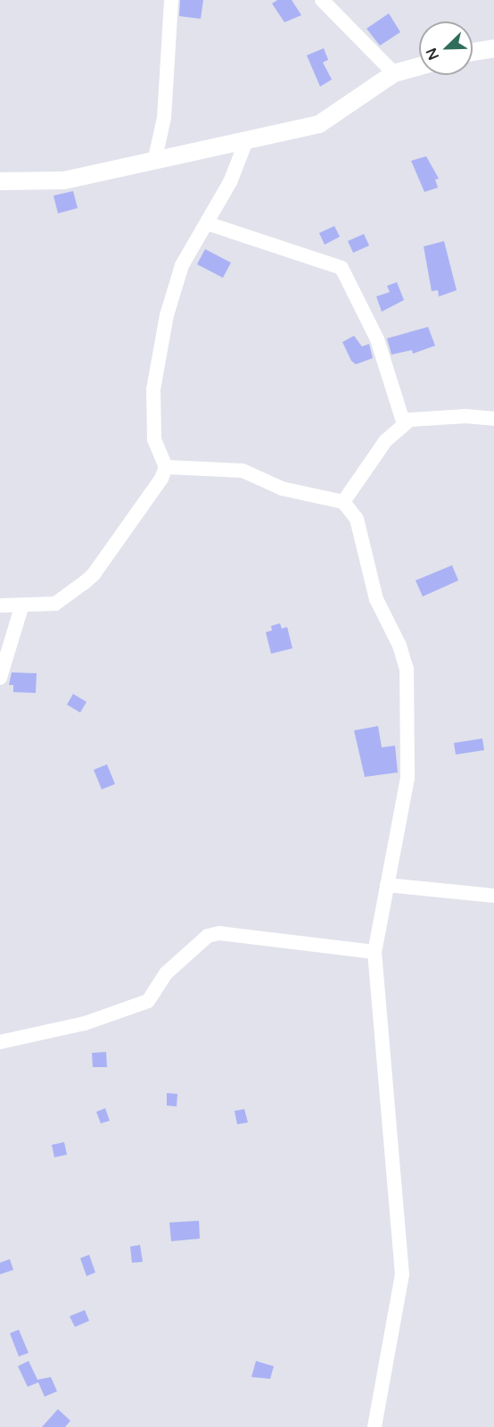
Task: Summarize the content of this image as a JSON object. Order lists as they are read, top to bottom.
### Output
{
  "north": "bottom left"
}
